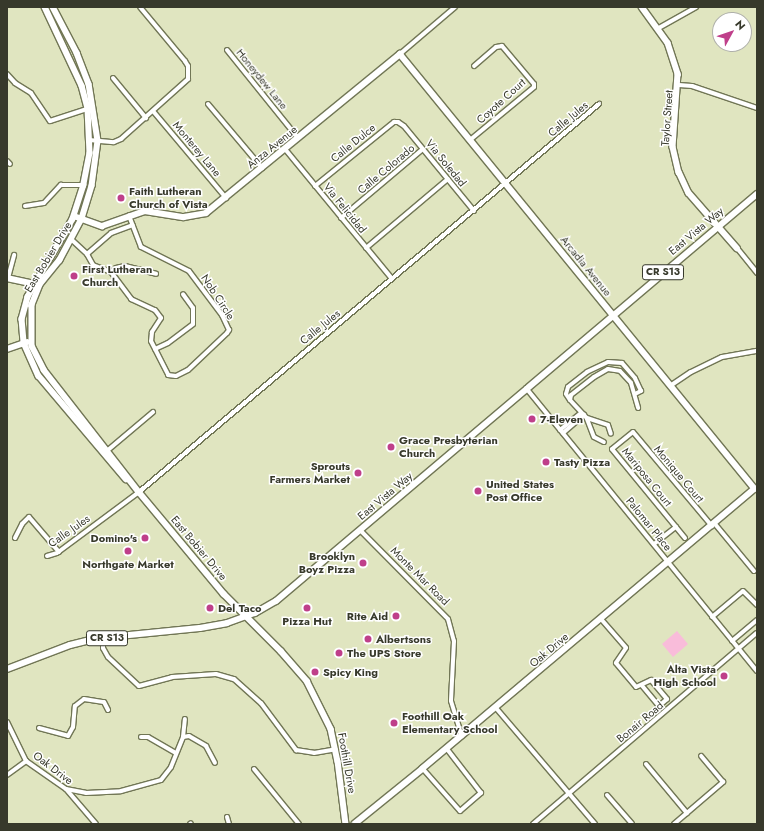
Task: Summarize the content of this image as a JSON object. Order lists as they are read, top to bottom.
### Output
{
  "streets": {
    "main road": ["East Vista Way", "CR S13"],
    "street": [
      "Honeydew Lane",
      "Coyote Court",
      "Taylor Street",
      "Calle Jules",
      "Calle Dulce",
      "Anza Avenue",
      "Monterey Lane",
      "Via Soledad",
      "Calle Colorado",
      "Via Felicidad",
      "East Bobier Drive",
      "Arcadia Avenue",
      "Nob Circle",
      "Monique Court",
      "Mariposa Court",
      "Palomar Place",
      "Monte Mar Road",
      "Oak Drive",
      "Bonair Road",
      "Foothill Drive"
    ]
  },
  "crossings": [
    ["Honeydew Lane", "Anza Avenue"],
    ["Coyote Court", "Arcadia Avenue"],
    ["Taylor Street", "East Vista Way"],
    ["Calle Jules", "Via Soledad"],
    ["Calle Jules", "Via Felicidad"],
    ["Calle Jules", "East Bobier Drive"],
    ["Calle Jules", "Arcadia Avenue"],
    ["Calle Dulce", "Via Soledad"],
    ["Calle Dulce", "Via Felicidad"],
    ["Anza Avenue", "Monterey Lane"],
    ["Anza Avenue", "Via Felicidad"],
    ["Anza Avenue", "East Bobier Drive"],
    ["Anza Avenue", "Arcadia Avenue"],
    ["Anza Avenue", "Nob Circle"],
    ["Via Soledad", "Calle Colorado"],
    ["Calle Colorado", "Via Felicidad"],
    ["East Vista Way", "East Bobier Drive"],
    ["East Vista Way", "Arcadia Avenue"],
    ["East Vista Way", "Palomar Place"],
    ["East Vista Way", "Monte Mar Road"],
    ["East Vista Way", "Foothill Drive"],
    ["East Bobier Drive", "Foothill Drive"],
    ["Arcadia Avenue", "Oak Drive"],
    ["Monique Court", "Mariposa Court"],
    ["Monique Court", "Oak Drive"],
    ["Palomar Place", "Oak Drive"],
    ["Palomar Place", "Bonair Road"],
    ["Monte Mar Road", "Oak Drive"]
  ],
  "places": [
    "Faith Lutheran Church of Vista",
    "First Lutheran Church",
    "7-Eleven",
    "Grace Presbyterian Church",
    "Tasty Pizza",
    "Sprouts Farmers Market",
    "United States Post Office",
    "Domino's",
    "Northgate Market",
    "Brooklyn Boyz Pizza",
    "Del Taco",
    "Pizza Hut",
    "Rite Aid",
    "Albertsons",
    "The UPS Store",
    "Spicy King",
    "Alta Vista High School",
    "Foothill Oak Elementary School"
  ],
  "north": "top right"
}
